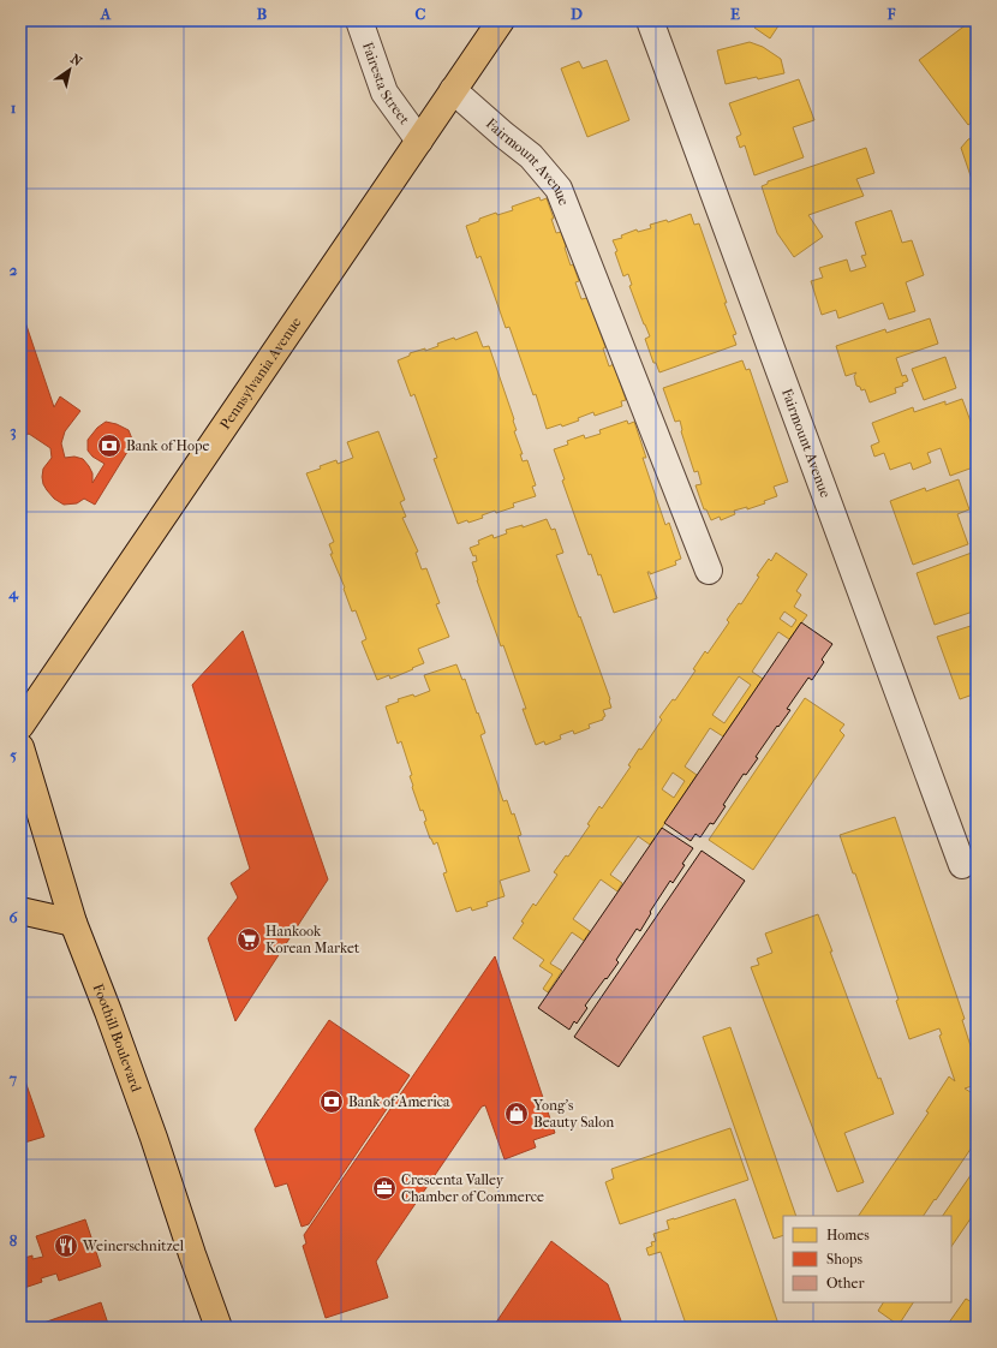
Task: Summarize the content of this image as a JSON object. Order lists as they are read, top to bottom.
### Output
{
  "streets": {
    "main road": ["Pennsylvania Avenue", "Foothill Boulevard"],
    "street": ["Fairesta Street", "Fairmount Avenue"]
  },
  "crossings": [
    ["Fairesta Street", "Pennsylvania Avenue"],
    ["Fairmount Avenue", "Pennsylvania Avenue"]
  ],
  "places": {
    "bank": ["Bank of Hope", "Bank of America"],
    "supermarket": ["Hankook Korean Market"],
    "shop": ["Yong's Beauty Salon"],
    "office": ["Crescenta Valley Chamber of Commerce"],
    "restaurant": ["Weinerschnitzel"]
  },
  "legend": ["Homes", "Shops", "Other"],
  "north": "top right",
  "grid": {
    "columns": [
      "A",
      "B",
      "C",
      "D",
      "E",
      "F"
    ],
    "rows": [
      "1",
      "2",
      "3",
      "4",
      "5",
      "6",
      "7",
      "8"
    ]
  }
}
